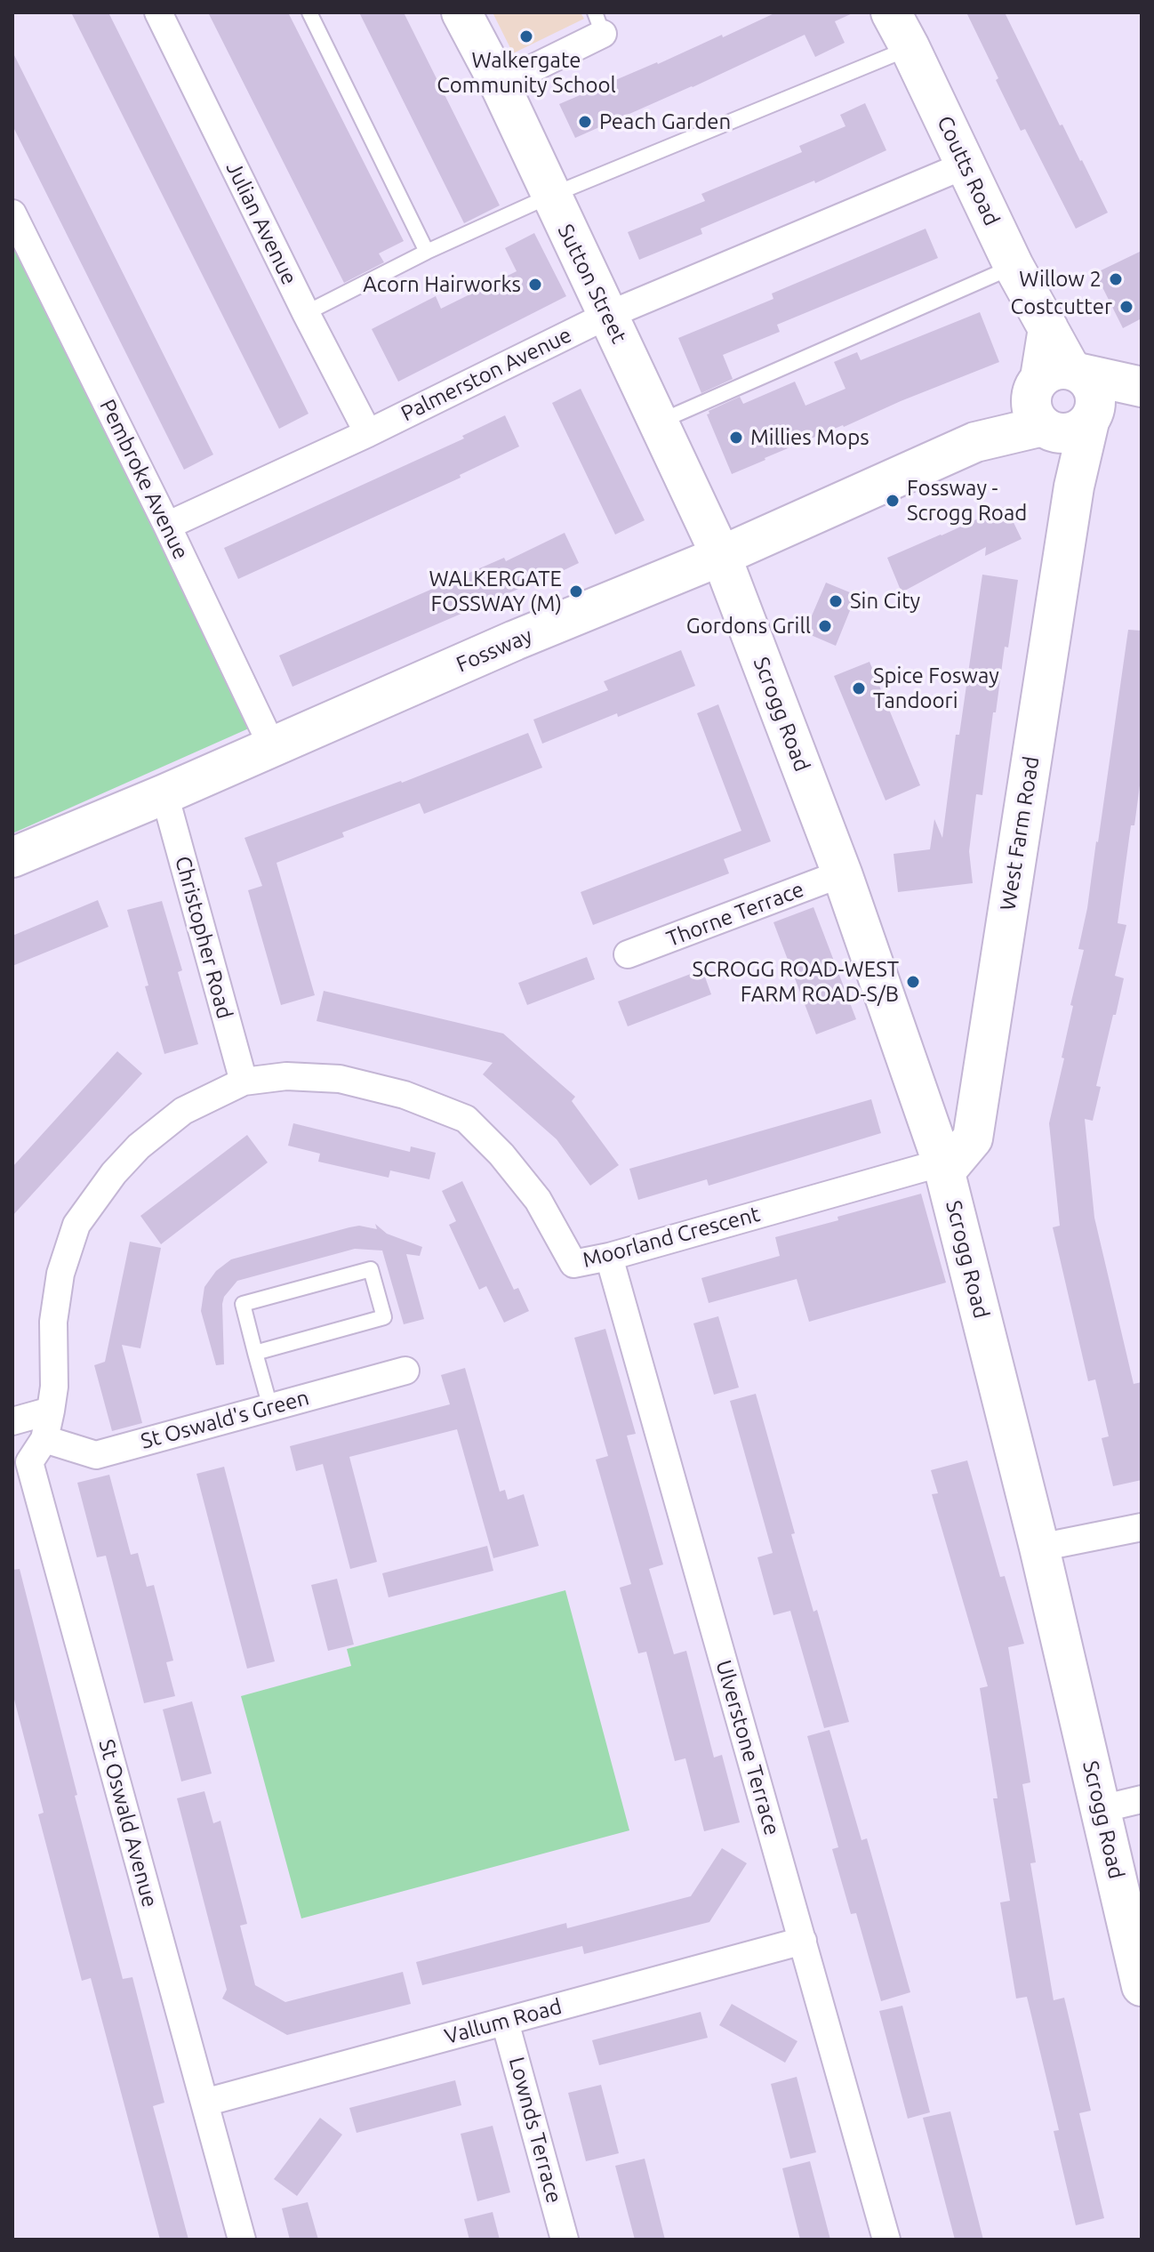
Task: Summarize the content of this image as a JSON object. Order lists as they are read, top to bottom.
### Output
{
  "streets": {
    "street": [
      "Coutts Road",
      "Julian Avenue",
      "Sutton Street",
      "Palmerston Avenue",
      "Pembroke Avenue",
      "Fossway",
      "Scrogg Road",
      "West Farm Road",
      "Thorne Terrace",
      "Christopher Road",
      "Moorland Crescent",
      "St Oswald's Green",
      "Ulverstone Terrace",
      "St Oswald Avenue",
      "Vallum Road",
      "Lownds Terrace"
    ]
  },
  "crossings": [
    ["Coutts Road", "Palmerston Avenue"],
    ["Coutts Road", "Fossway"],
    ["Coutts Road", "West Farm Road"],
    ["Julian Avenue", "Palmerston Avenue"],
    ["Sutton Street", "Palmerston Avenue"],
    ["Sutton Street", "Fossway"],
    ["Sutton Street", "Scrogg Road"],
    ["Palmerston Avenue", "Pembroke Avenue"],
    ["Pembroke Avenue", "Fossway"],
    ["Fossway", "Scrogg Road"],
    ["Fossway", "West Farm Road"],
    ["Fossway", "Christopher Road"],
    ["Scrogg Road", "West Farm Road"],
    ["Scrogg Road", "Thorne Terrace"],
    ["Scrogg Road", "Moorland Crescent"],
    ["West Farm Road", "Moorland Crescent"],
    ["Christopher Road", "Moorland Crescent"],
    ["Moorland Crescent", "Ulverstone Terrace"],
    ["Moorland Crescent", "St Oswald Avenue"],
    ["St Oswald's Green", "St Oswald Avenue"],
    ["Ulverstone Terrace", "Vallum Road"],
    ["St Oswald Avenue", "Vallum Road"],
    ["Vallum Road", "Lownds Terrace"]
  ],
  "places": [
    "Walkergate Community School",
    "Peach Garden",
    "Willow 2",
    "Acorn Hairworks",
    "Costcutter",
    "Millies Mops",
    "Fossway - Scrogg Road",
    "WALKERGATE FOSSWAY (M)",
    "Sin City",
    "Gordons Grill",
    "Spice Fosway Tandoori",
    "SCROGG ROAD-WEST FARM ROAD-S/B"
  ]
}
